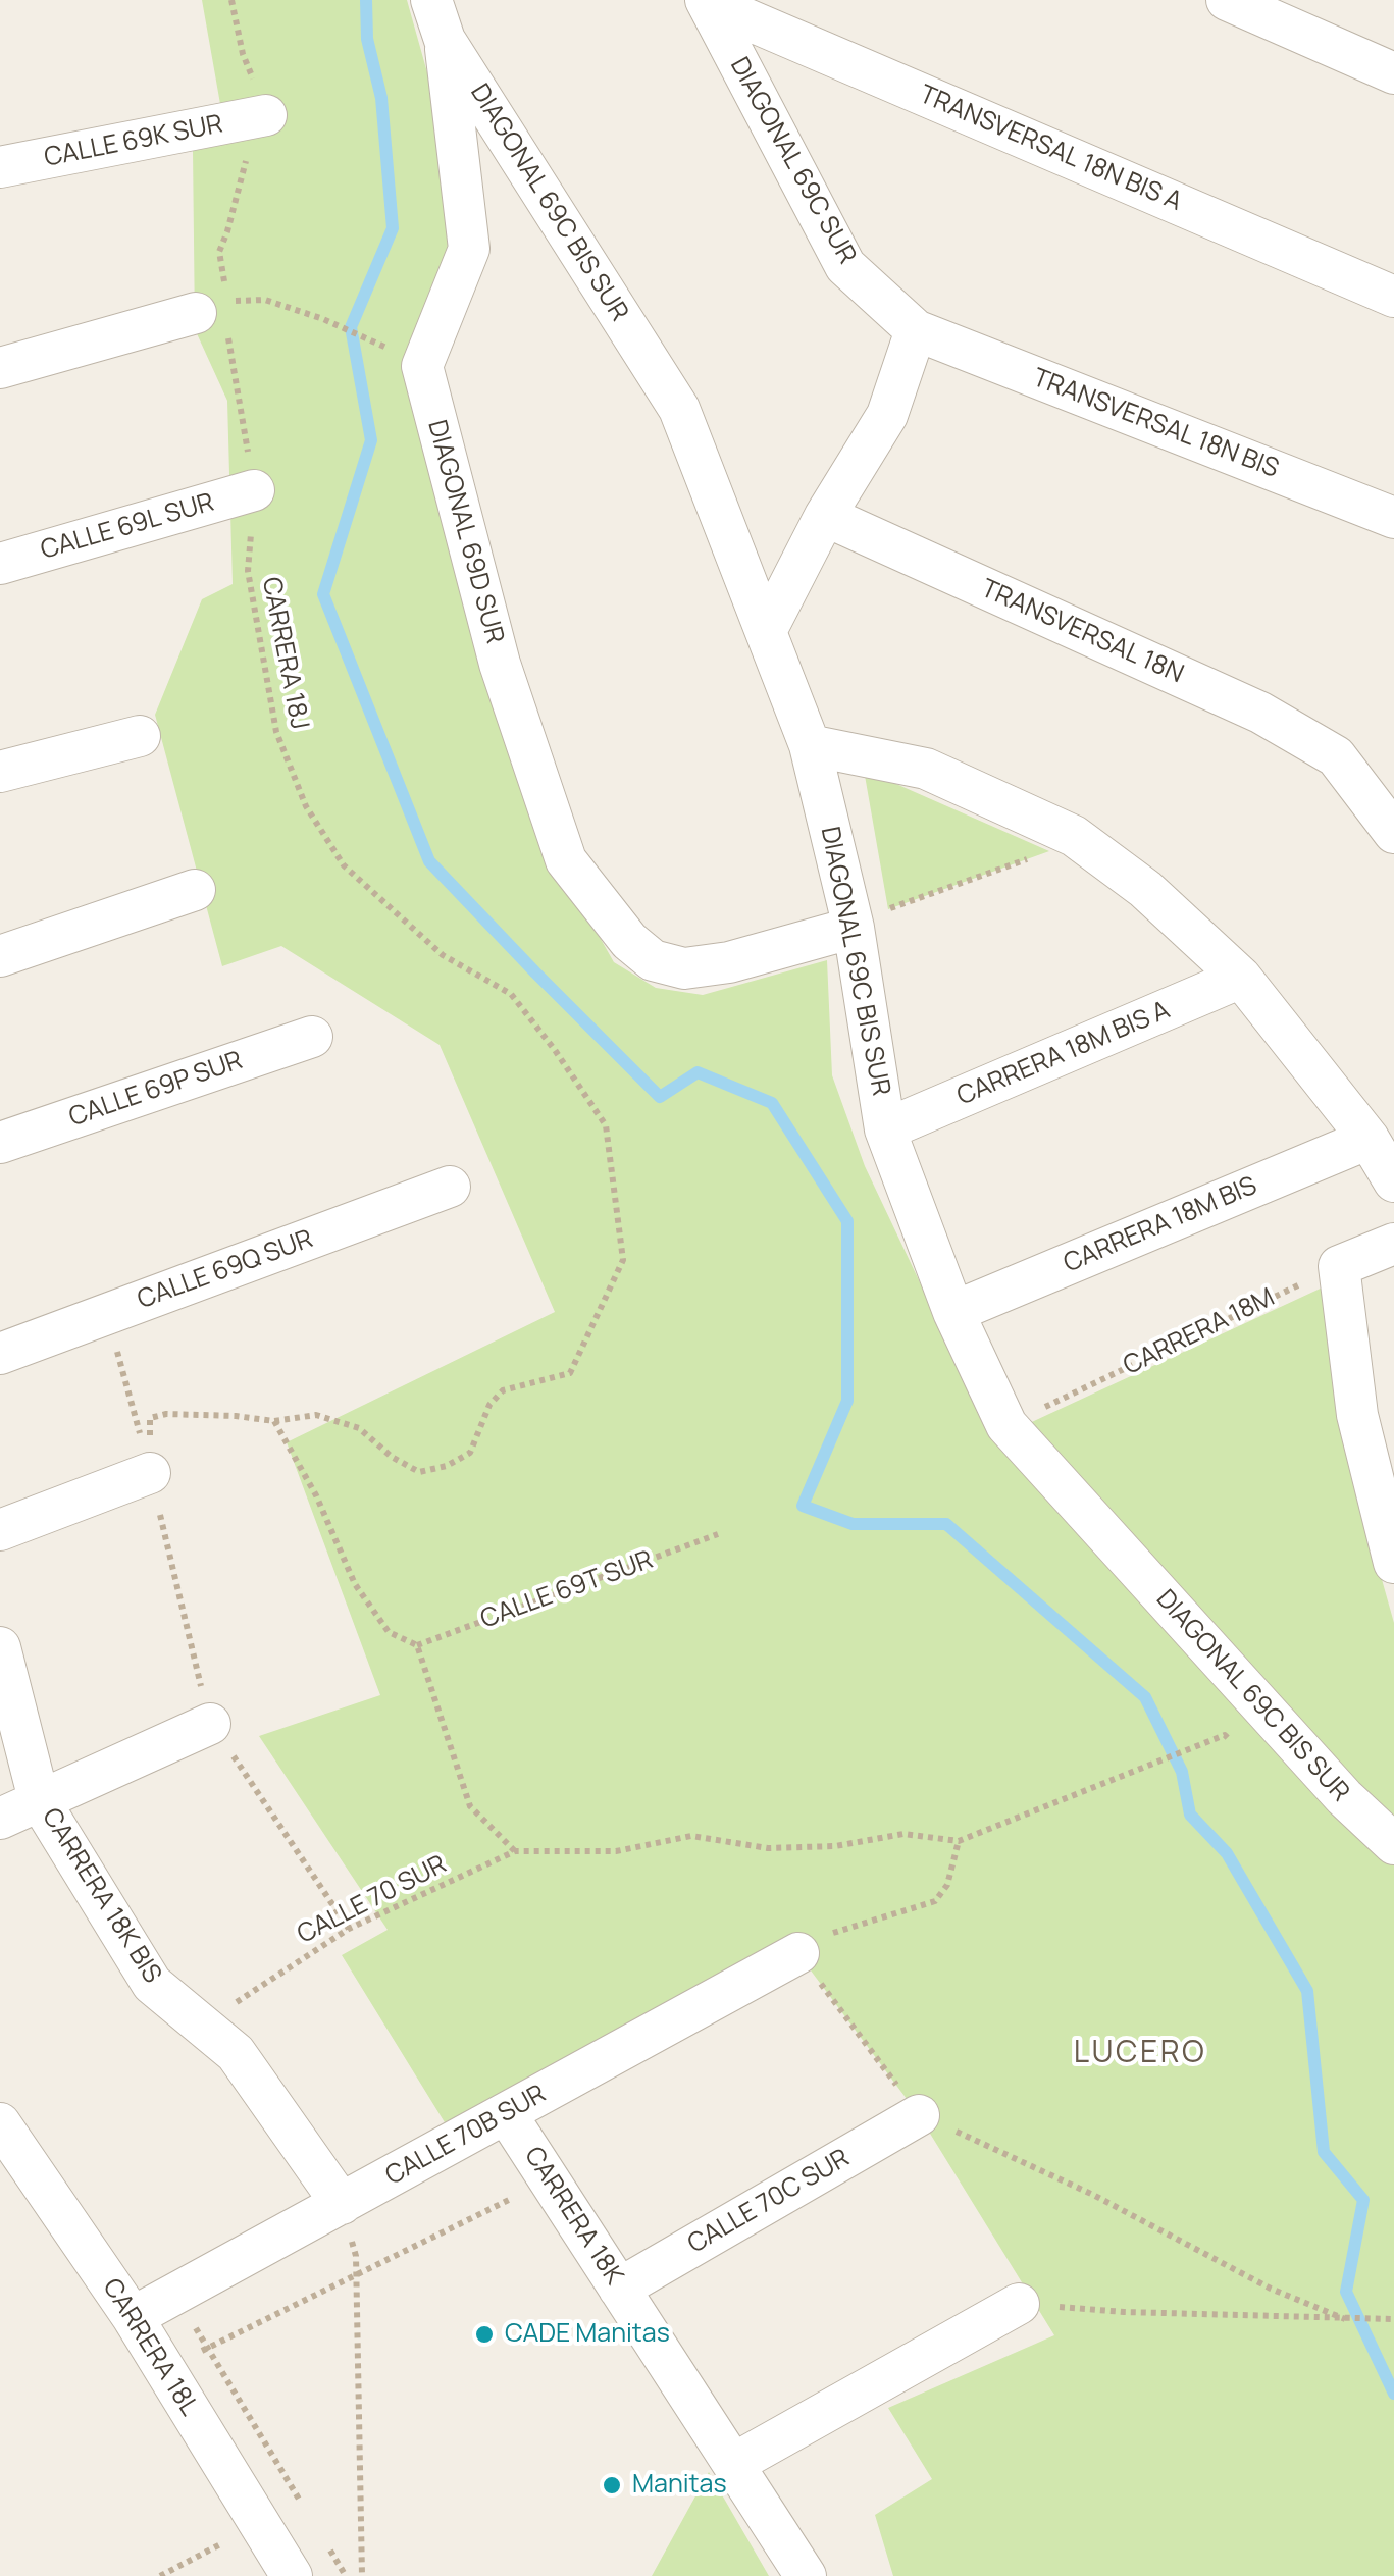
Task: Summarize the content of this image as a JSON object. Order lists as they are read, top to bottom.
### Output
{
  "streets": {
    "street": [
      "CALLE 69K SUR",
      "TRANSVERSAL 18N BIS A",
      "DIAGONAL 69C SUR",
      "DIAGONAL 69C BIS SUR",
      "TRANSVERSAL 18N BIS",
      "CALLE 69L SUR",
      "DIAGONAL 69D SUR",
      "TRANSVERSAL 18N",
      "CARRERA 18M BIS A",
      "CALLE 69P SUR",
      "CARRERA 18M BIS",
      "CALLE 69Q SUR",
      "CARRERA 18K BIS",
      "CALLE 70B SUR",
      "CALLE 70C SUR",
      "CARRERA 18K",
      "CARRERA 18L"
    ],
    "path": [
      "CARRERA 18J",
      "CARRERA 18M",
      "CALLE 69T SUR",
      "CALLE 70 SUR"
    ]
  },
  "crossings": [
    ["CALLE 69K SUR", "CARRERA 18J"],
    ["TRANSVERSAL 18N BIS A", "DIAGONAL 69C SUR"],
    ["DIAGONAL 69C SUR", "TRANSVERSAL 18N BIS"],
    ["DIAGONAL 69C BIS SUR", "DIAGONAL 69D SUR"],
    ["DIAGONAL 69C BIS SUR", "CARRERA 18M BIS A"],
    ["DIAGONAL 69C BIS SUR", "CARRERA 18M BIS"],
    ["DIAGONAL 69C BIS SUR", "CARRERA 18M"],
    ["CALLE 69L SUR", "CARRERA 18J"],
    ["CARRERA 18K BIS", "CALLE 70 SUR"],
    ["CARRERA 18K BIS", "CALLE 70B SUR"],
    ["CALLE 70B SUR", "CARRERA 18K"],
    ["CALLE 70B SUR", "CARRERA 18L"],
    ["CALLE 70C SUR", "CARRERA 18K"]
  ],
  "districts": ["LUCERO"],
  "places": ["CADE Manitas", "Manitas"]
}
